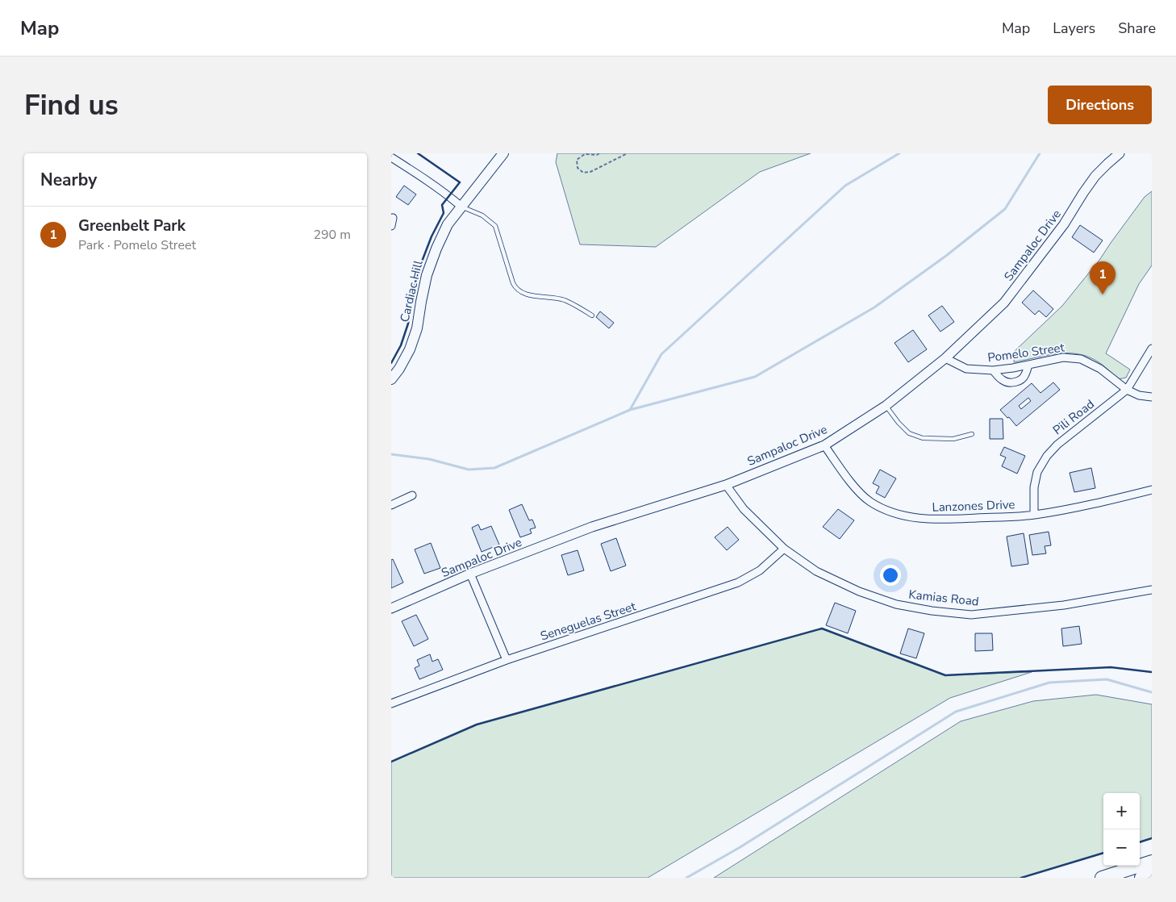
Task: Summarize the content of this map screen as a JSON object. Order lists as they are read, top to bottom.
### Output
{
  "streets": {
    "main road": ["Cardiac Hill"],
    "street": [
      "Sampaloc Drive",
      "Pomelo Street",
      "Pili Road",
      "Lanzones Drive",
      "Kamias Road",
      "Seneguelas Street"
    ]
  },
  "crossings": [
    ["Sampaloc Drive", "Pomelo Street"],
    ["Sampaloc Drive", "Lanzones Drive"],
    ["Sampaloc Drive", "Kamias Road"],
    ["Pomelo Street", "Pili Road"],
    ["Pili Road", "Lanzones Drive"],
    ["Kamias Road", "Seneguelas Street"]
  ],
  "page": {
    "header": "Map",
    "nav": ["Map", "Layers", "Share"],
    "buttons": "Directions",
    "title": "Find us",
    "heading": "Nearby",
    "list": [
      {
        "mark": "1",
        "name": "Greenbelt Park",
        "note": "Park · Pomelo Street",
        "value": "290 m"
      }
    ],
    "pins": "1",
    "map_buttons": ["+", "−"]
  }
}
